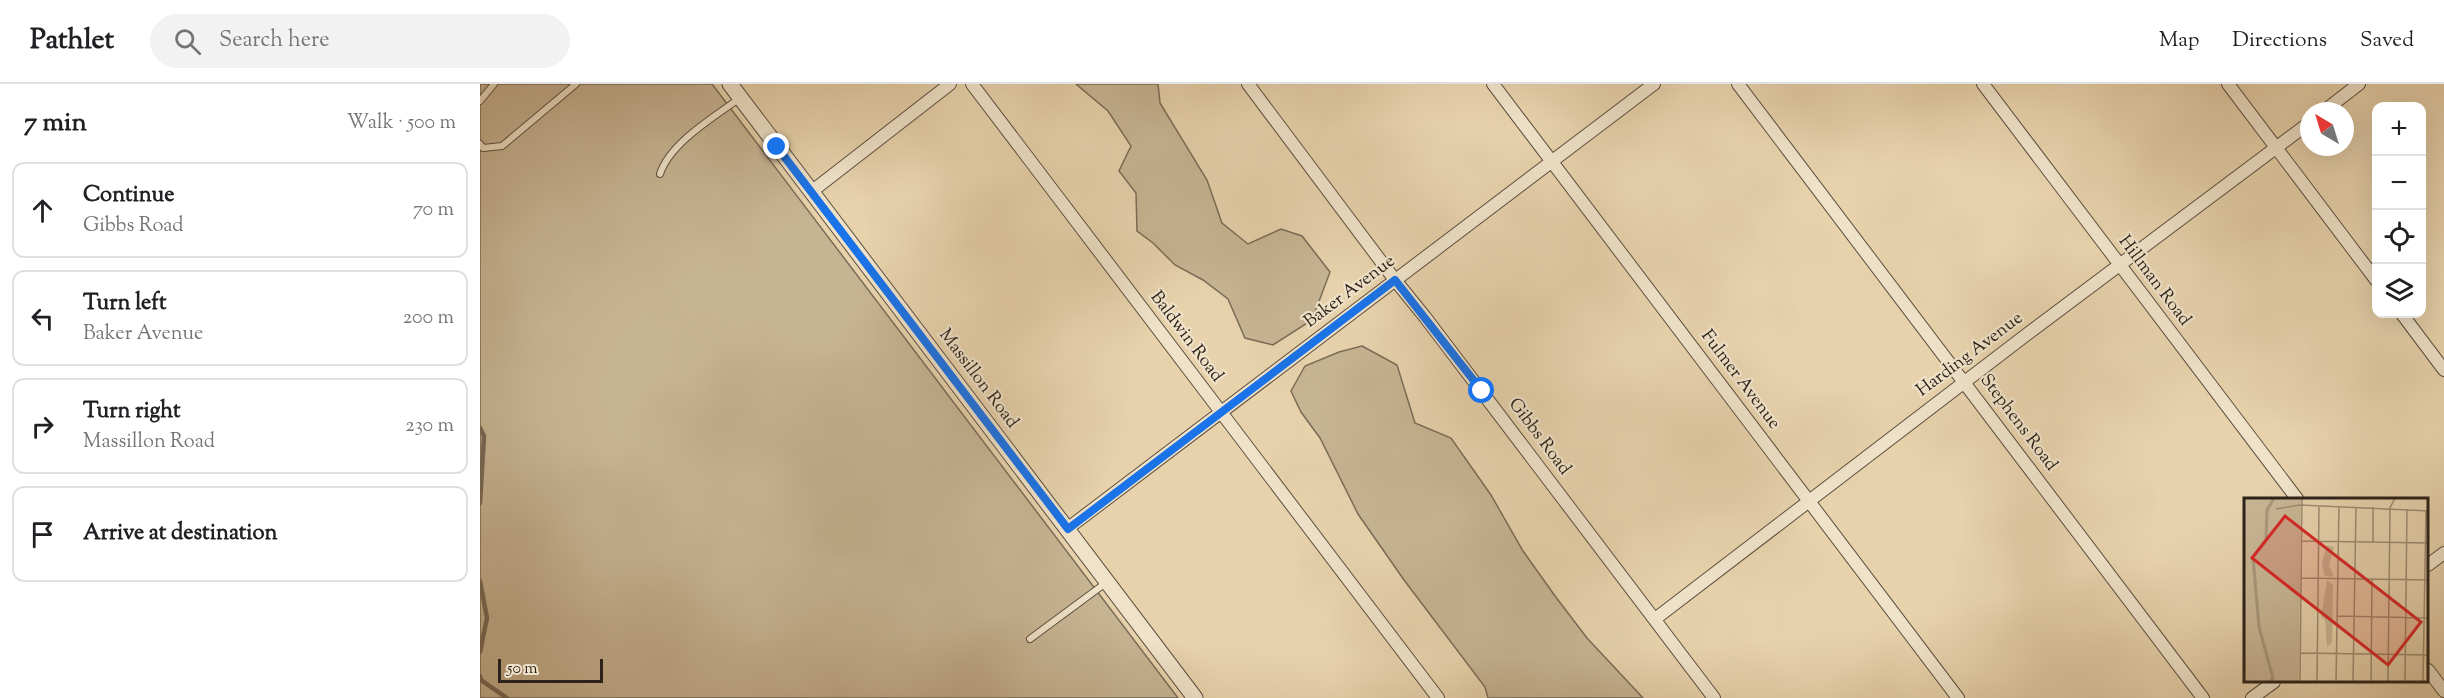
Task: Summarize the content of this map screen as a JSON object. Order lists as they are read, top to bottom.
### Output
{
  "streets": {
    "street": [
      "Hillman Road",
      "Baker Avenue",
      "Baldwin Road",
      "Harding Avenue",
      "Massillon Road",
      "Fulmer Avenue",
      "Stephens Road",
      "Gibbs Road"
    ]
  },
  "crossings": [
    ["Hillman Road", "Harding Avenue"],
    ["Baker Avenue", "Baldwin Road"],
    ["Baker Avenue", "Massillon Road"],
    ["Baker Avenue", "Fulmer Avenue"],
    ["Baker Avenue", "Gibbs Road"],
    ["Harding Avenue", "Fulmer Avenue"],
    ["Harding Avenue", "Stephens Road"],
    ["Harding Avenue", "Gibbs Road"]
  ],
  "scale_bar": "50 m",
  "north": "top left",
  "page": {
    "header": "Pathlet",
    "search": "Search here",
    "nav": ["Map", "Directions", "Saved"],
    "heading": ["7 min", "Walk · 500 m"],
    "map_buttons": ["+", "−"],
    "list": [
      ["Continue", "Gibbs Road", "70 m"],
      ["Turn left", "Baker Avenue", "200 m"],
      ["Turn right", "Massillon Road", "230 m"],
      "Arrive at destination"
    ],
    "scale": "50 m"
  }
}
